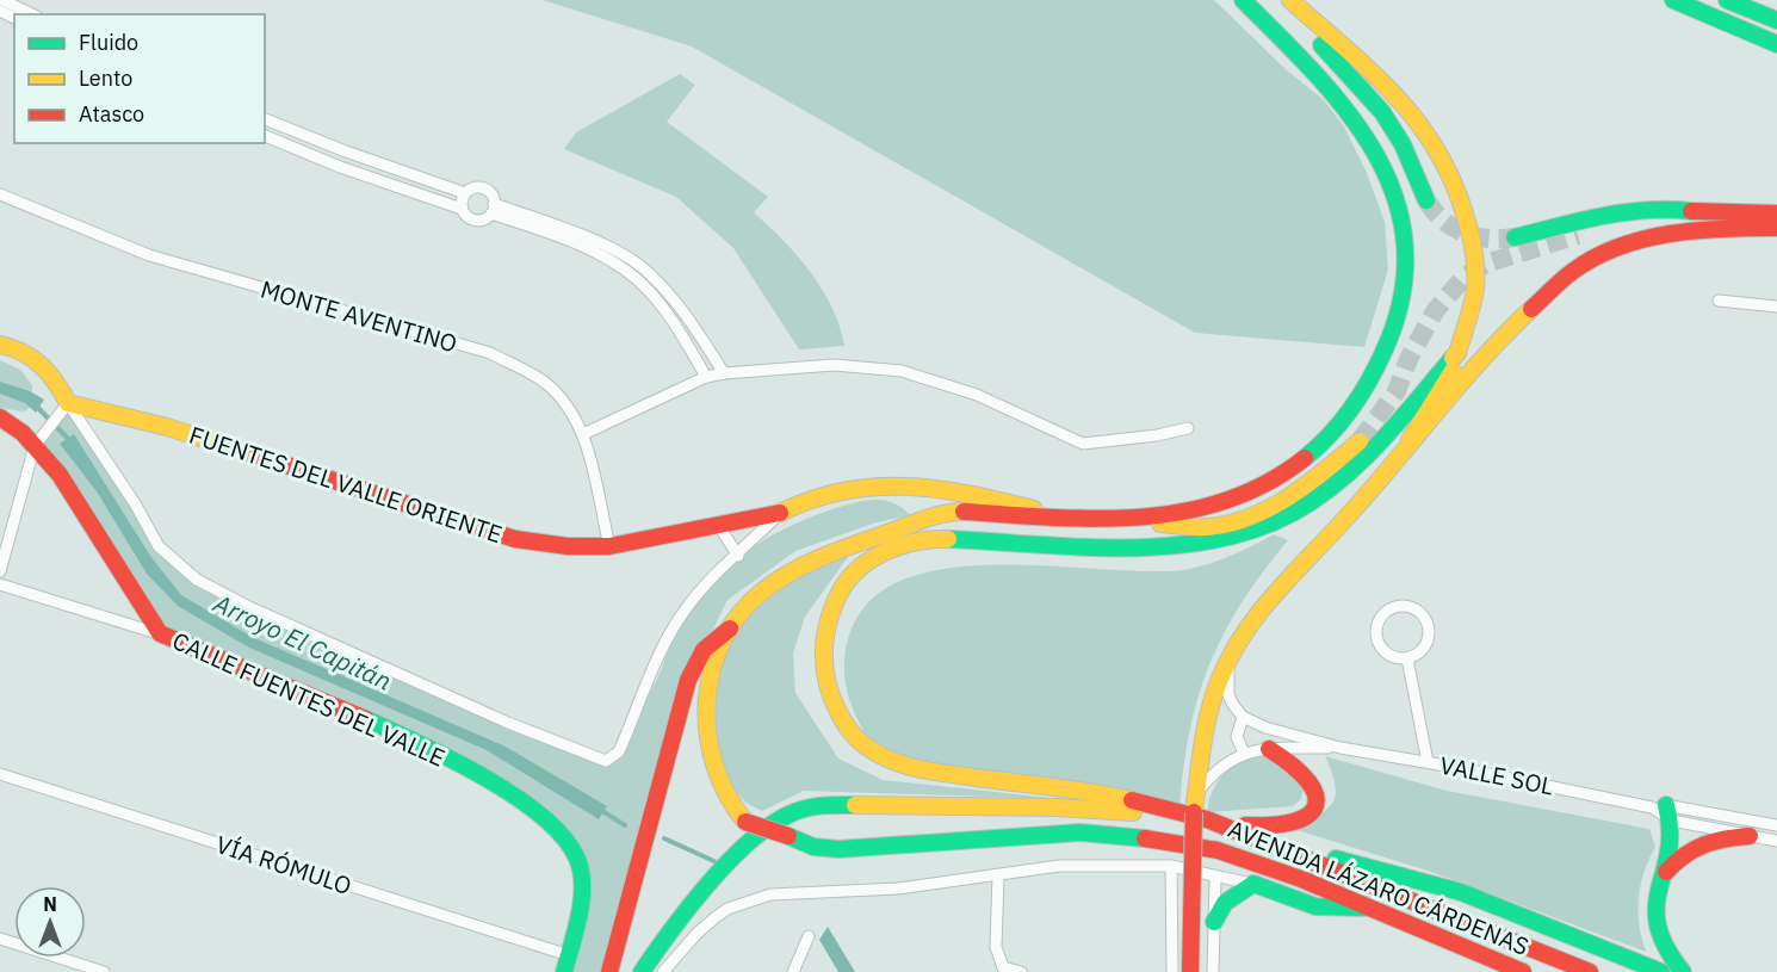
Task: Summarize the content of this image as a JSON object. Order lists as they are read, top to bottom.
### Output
{
  "streets": {
    "main road": ["FUENTES DEL VALLE ORIENTE", "CALLE FUENTES DEL VALLE", "AVENIDA LÁZARO CÁRDENAS"],
    "street": ["MONTE AVENTINO", "VALLE SOL", "VÍA RÓMULO"]
  },
  "crossings": [
    ["MONTE AVENTINO", "FUENTES DEL VALLE ORIENTE"],
    ["CALLE FUENTES DEL VALLE", "VÍA RÓMULO"],
    ["VALLE SOL", "AVENIDA LÁZARO CÁRDENAS"]
  ],
  "water": ["Arroyo El Capitán"],
  "legend": ["Fluido", "Lento", "Atasco"],
  "north": "top"
}
